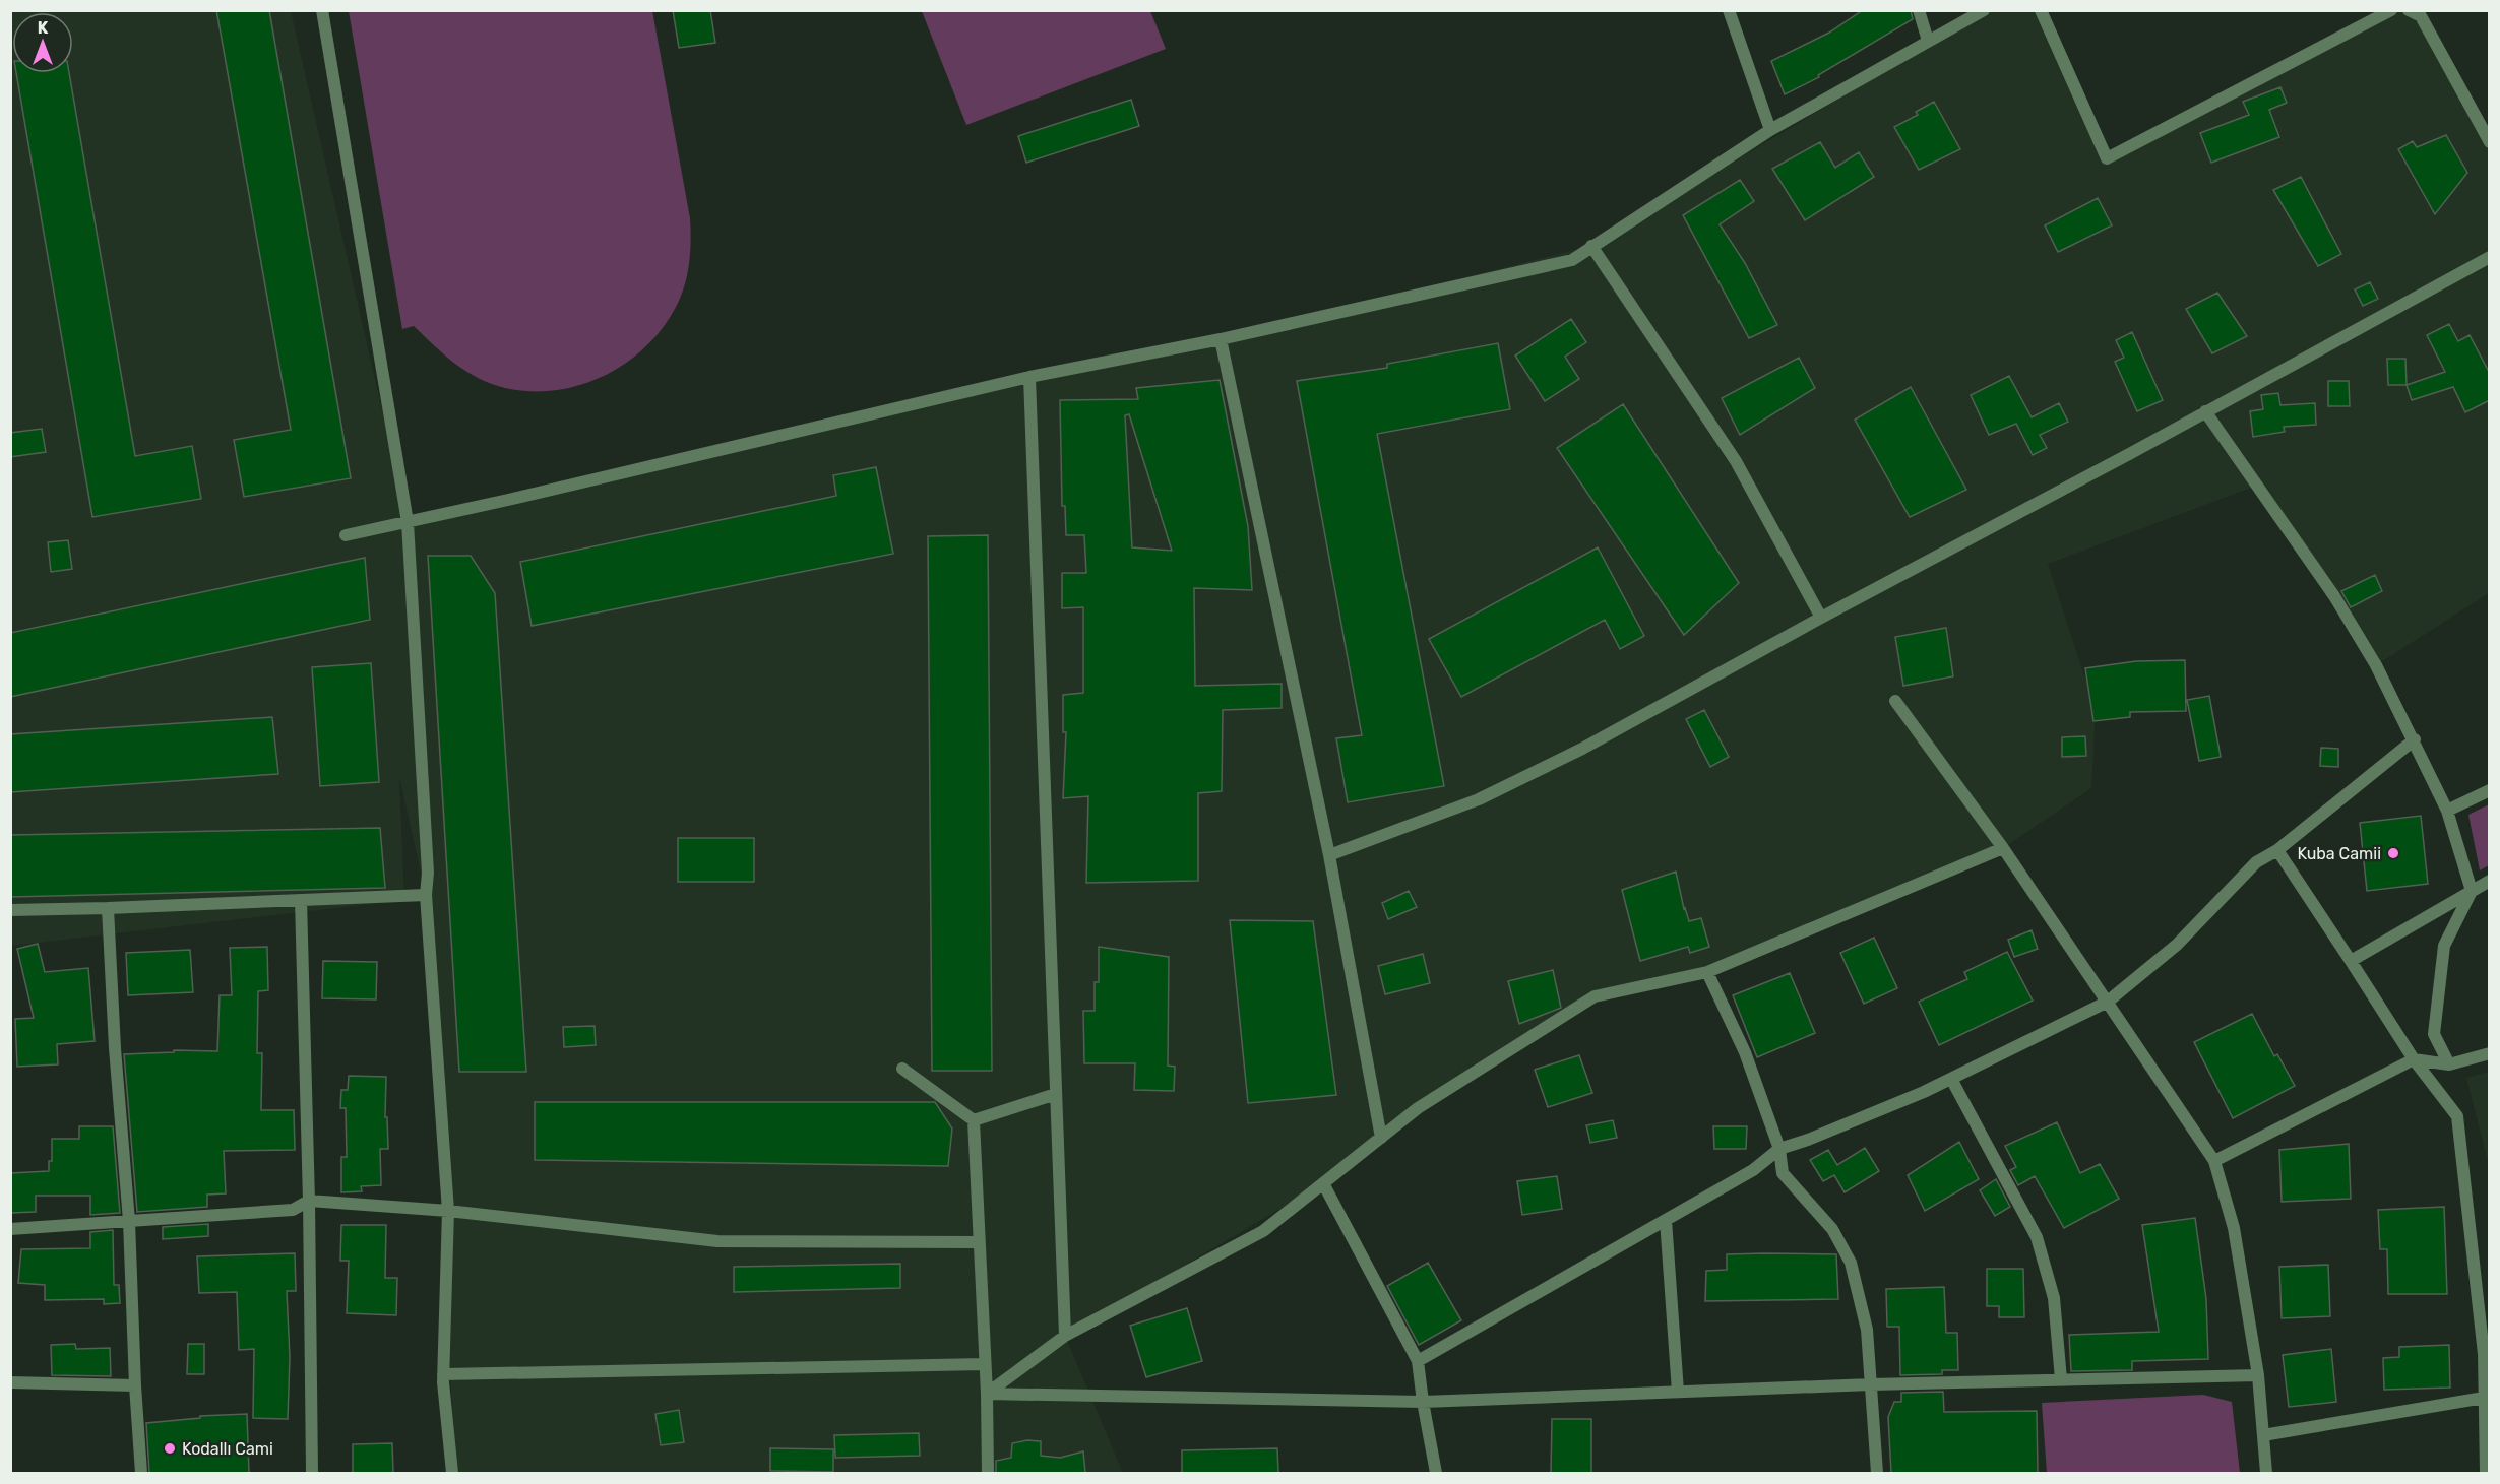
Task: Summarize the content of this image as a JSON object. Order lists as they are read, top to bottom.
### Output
{
  "places": ["Kuba Camii", "Kodallı Cami"],
  "north": "top"
}
